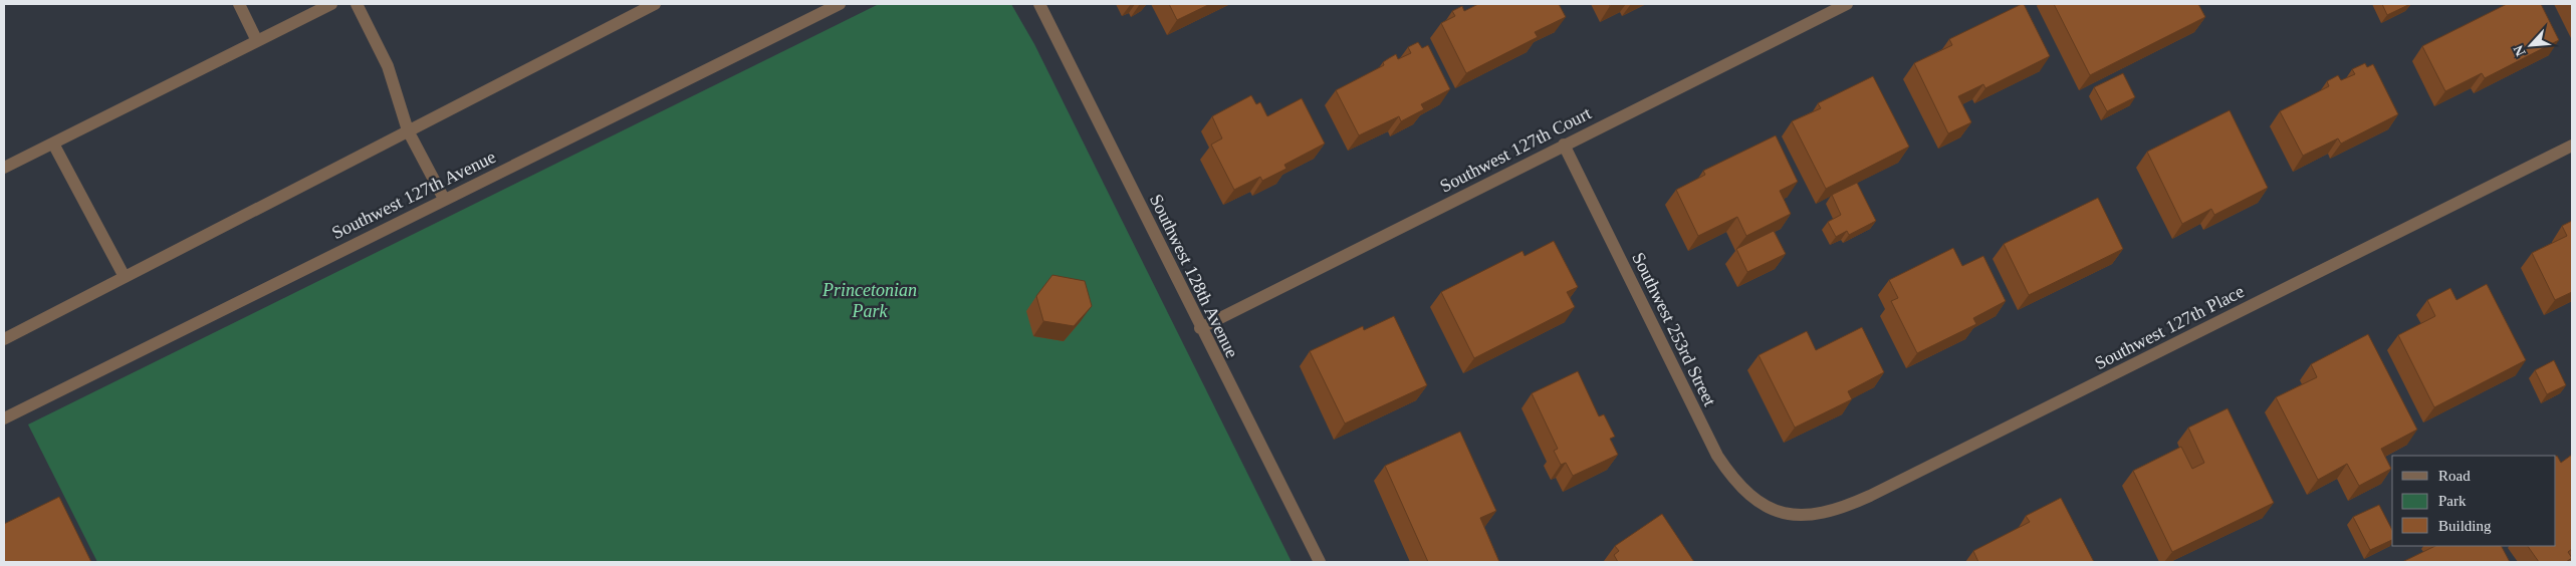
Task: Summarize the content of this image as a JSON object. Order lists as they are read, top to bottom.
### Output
{
  "streets": {
    "street": [
      "Southwest 127th Court",
      "Southwest 127th Avenue",
      "Southwest 128th Avenue",
      "Southwest 127th Place",
      "Southwest 253rd Street"
    ]
  },
  "crossings": [
    ["Southwest 127th Court", "Southwest 128th Avenue"],
    ["Southwest 127th Court", "Southwest 253rd Street"],
    ["Southwest 127th Place", "Southwest 253rd Street"]
  ],
  "parks": ["Princetonian Park"],
  "legend": ["Road", "Park", "Building"],
  "north": "bottom left"
}
